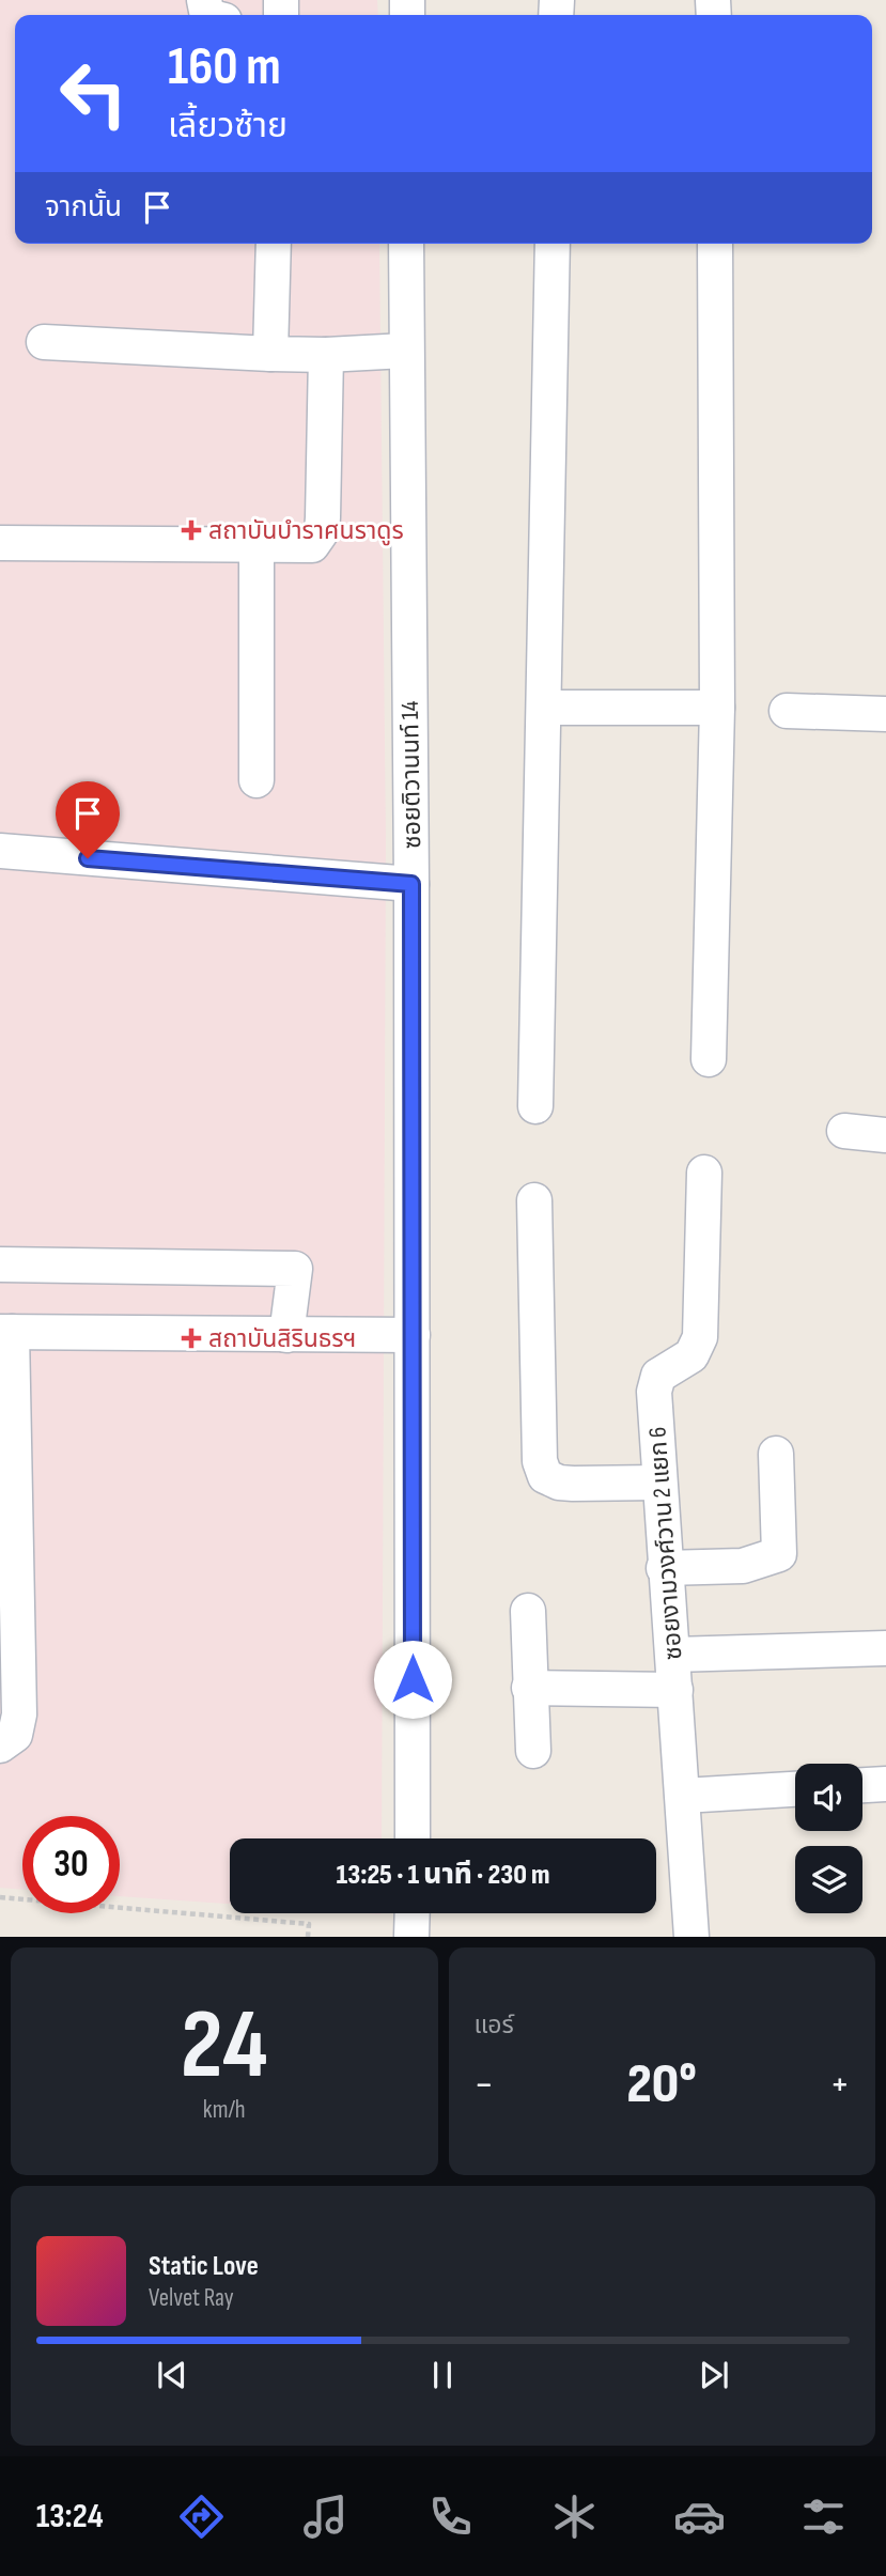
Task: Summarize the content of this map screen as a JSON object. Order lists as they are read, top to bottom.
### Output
{
  "streets": {
    "street": ["ซอยติวานนท์ 14", "ซอยงามวงศ์วาน 2 แยก 6"]
  },
  "places": {
    "health": ["สถาบันบำราศนราดูร", "สถาบันสิรินธรฯ"]
  },
  "page": {
    "turn": ["160 m", "เลี้ยวซ้าย"],
    "then": "จากนั้น",
    "limit": "30",
    "trip": "13:25 · 1 นาที · 230 m",
    "tile": [
      ["24", "km/h"],
      "แอร์"
    ],
    "heat": ["−", "20°", "+"],
    "song": ["Static Love", "Velvet Ray"],
    "tabs": "13:24"
  }
}
